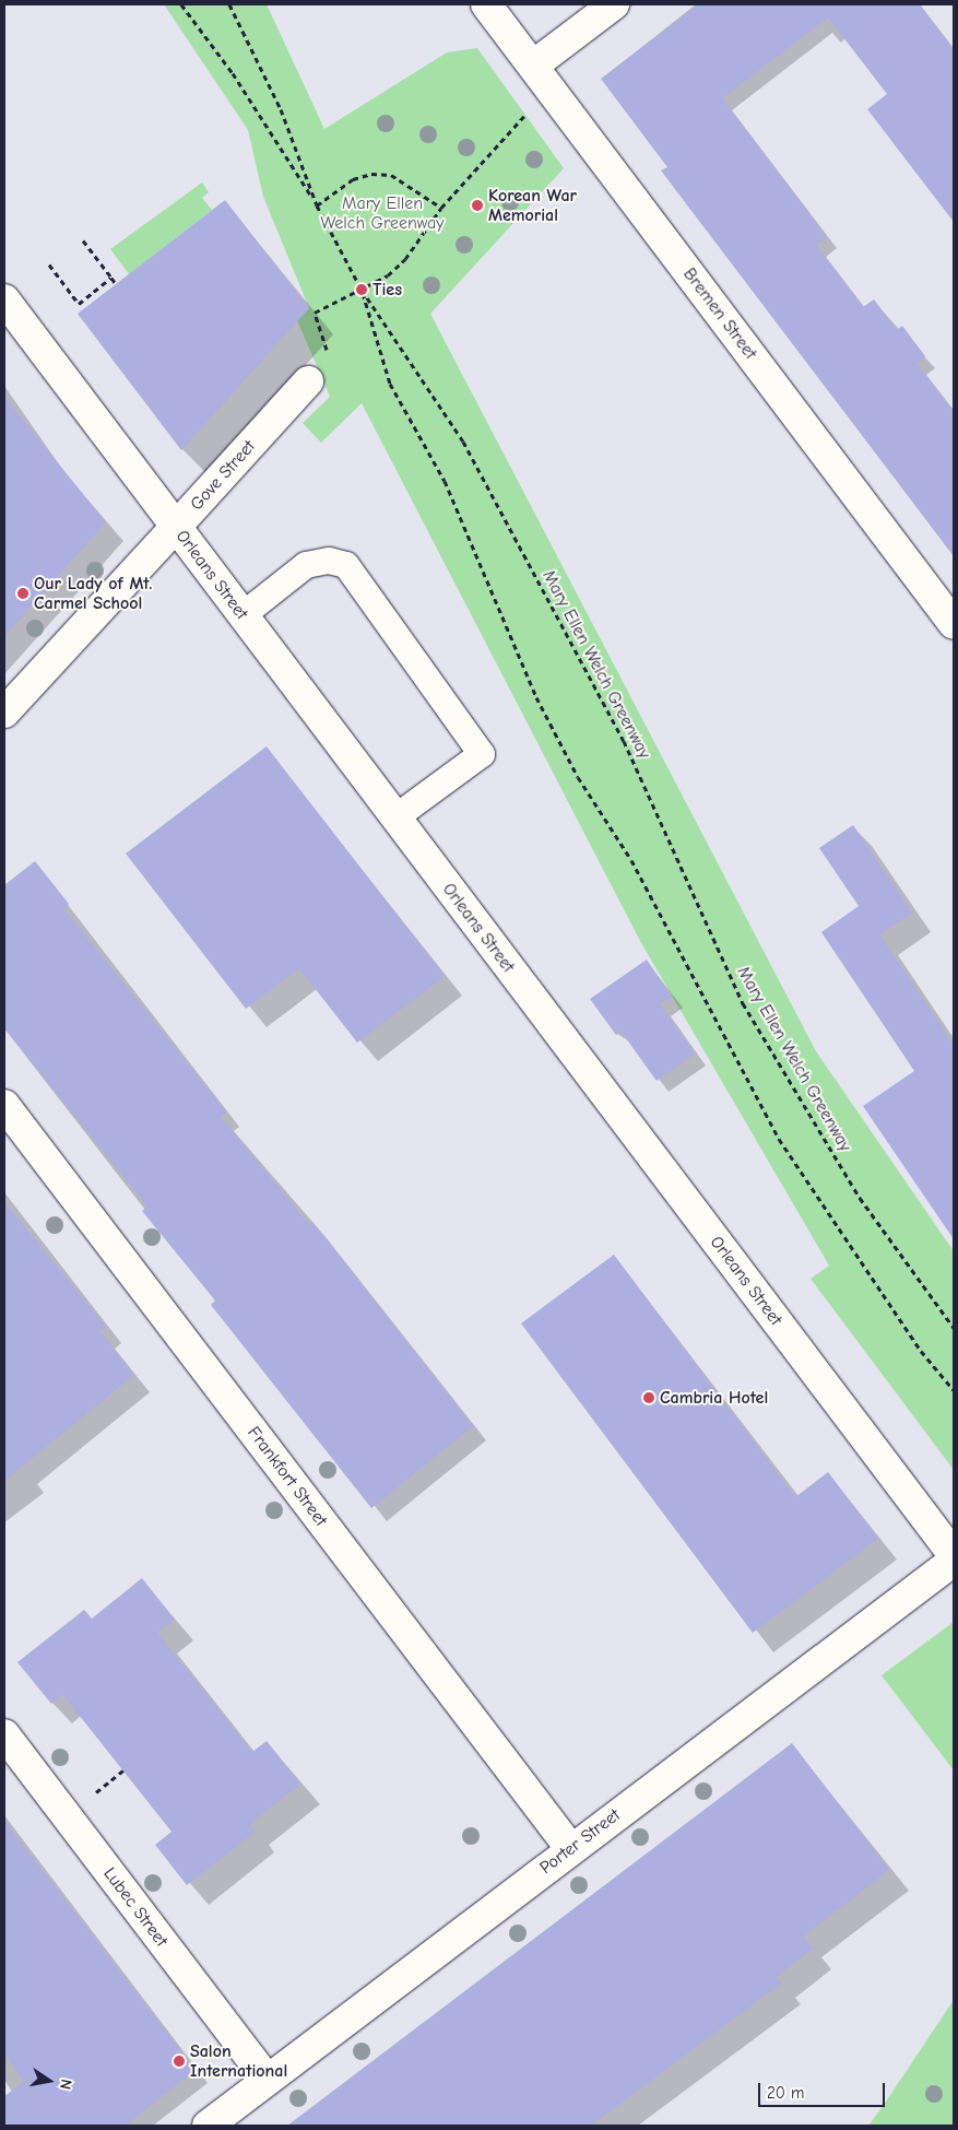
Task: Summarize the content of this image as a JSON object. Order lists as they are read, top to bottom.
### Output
{
  "streets": {
    "street": [
      "Bremen Street",
      "Gove Street",
      "Orleans Street",
      "Frankfort Street",
      "Porter Street",
      "Lubec Street"
    ],
    "path": ["Mary Ellen Welch Greenway"]
  },
  "crossings": [
    ["Gove Street", "Orleans Street"],
    ["Frankfort Street", "Porter Street"],
    ["Porter Street", "Lubec Street"]
  ],
  "parks": ["Mary Ellen Welch Greenway"],
  "places": [
    "Korean War Memorial",
    "Ties",
    "Our Lady of Mt. Carmel School",
    "Cambria Hotel",
    "Salon International"
  ],
  "scale_bar": "20 m",
  "north": "right"
}
